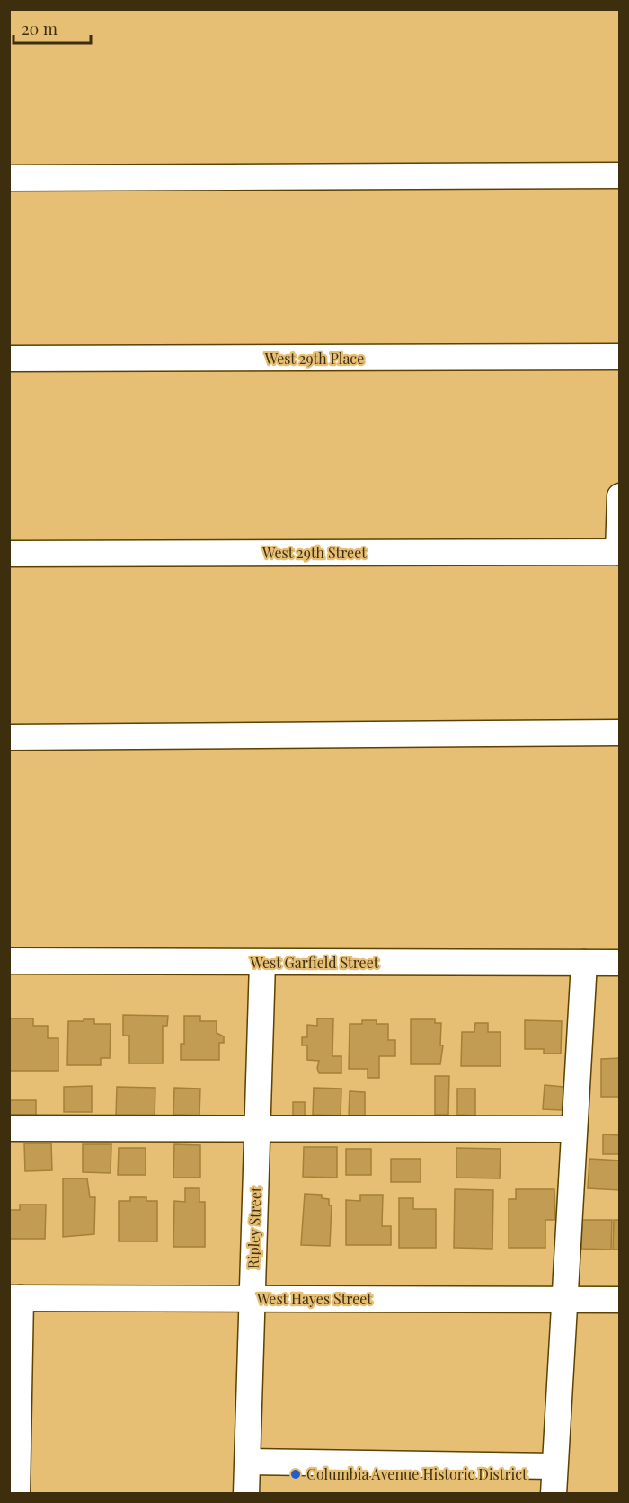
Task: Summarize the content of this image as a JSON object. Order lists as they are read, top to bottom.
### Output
{
  "streets": {
    "street": [
      "West 29th Place",
      "West 29th Street",
      "West Garfield Street",
      "Ripley Street",
      "West Hayes Street"
    ]
  },
  "crossings": [
    ["West Garfield Street", "Ripley Street"],
    ["Ripley Street", "West Hayes Street"]
  ],
  "places": ["Columbia Avenue Historic District"],
  "scale_bar": "20 m"
}
